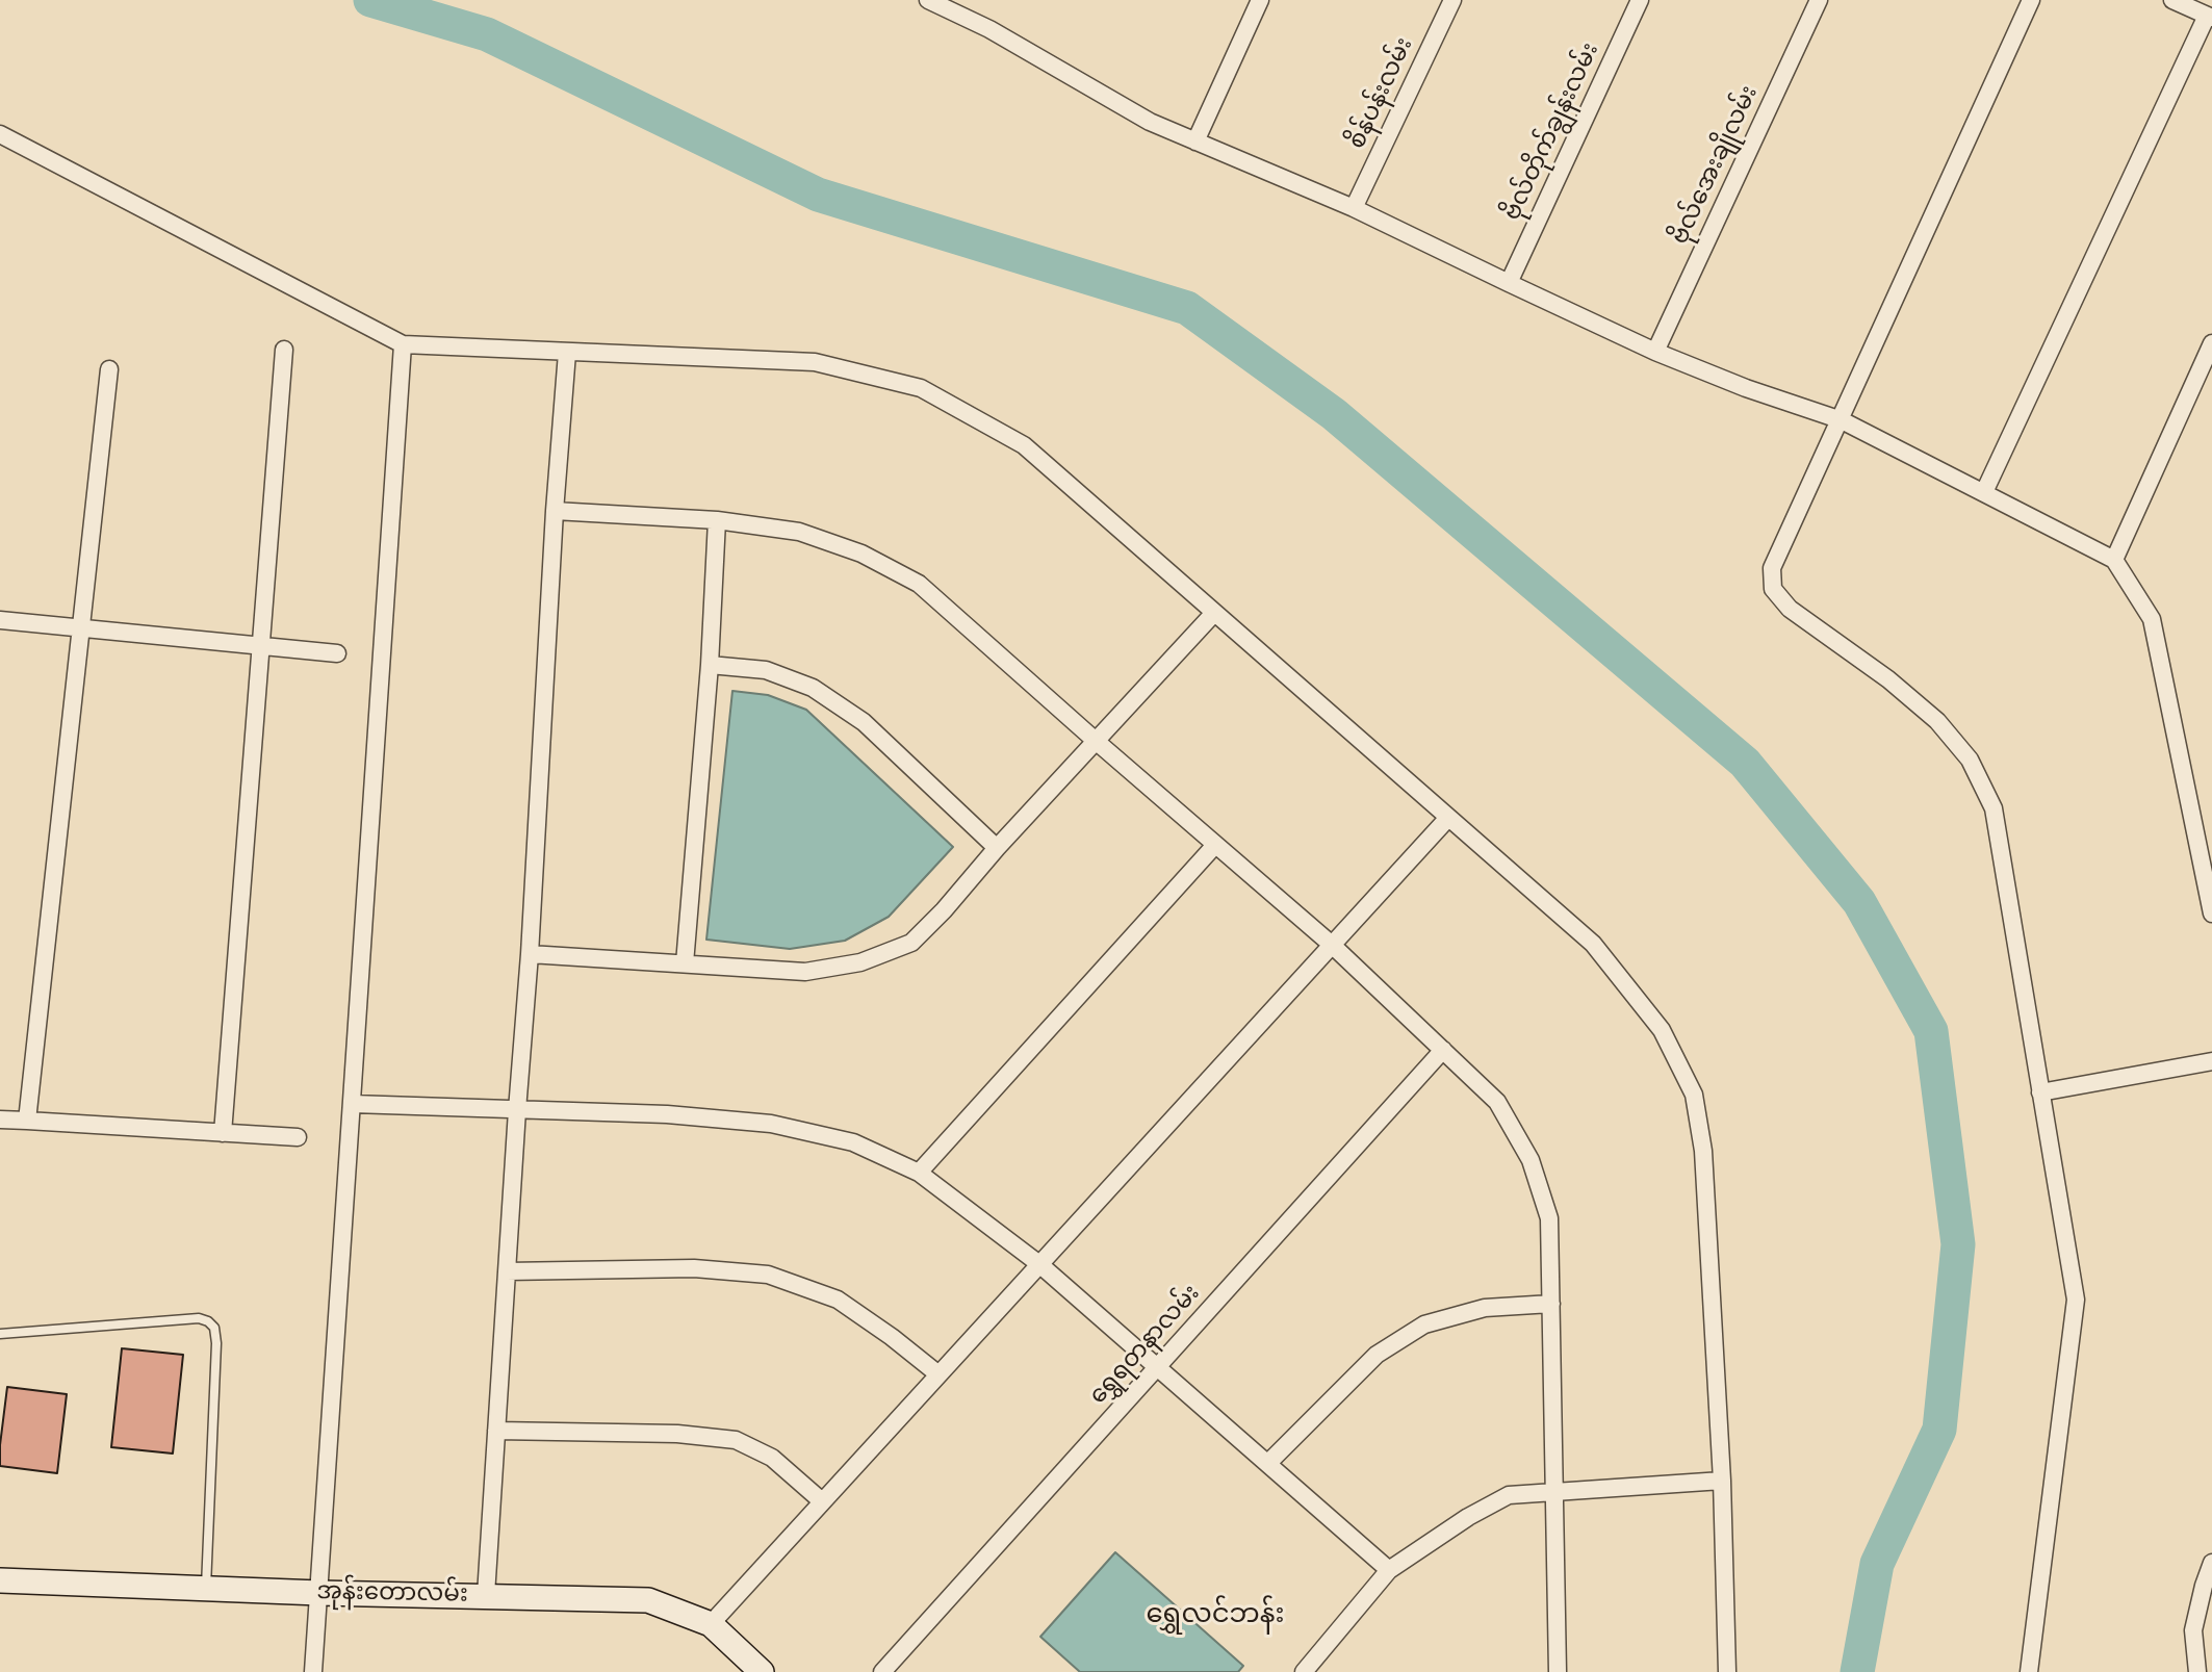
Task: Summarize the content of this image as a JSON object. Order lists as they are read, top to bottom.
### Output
{
  "streets": {
    "street": [
      "စိန်ပန်းလမ်း",
      "ဗိုလ်တိုက်ချွန်းလမ်း",
      "ဗိုလ်အေးချိုလမ်း",
      "ရွှေရတနာလမ်း",
      "အုန်းတောလမ်း"
    ]
  },
  "districts": ["ရွှေလင်ဘန်း"]
}
